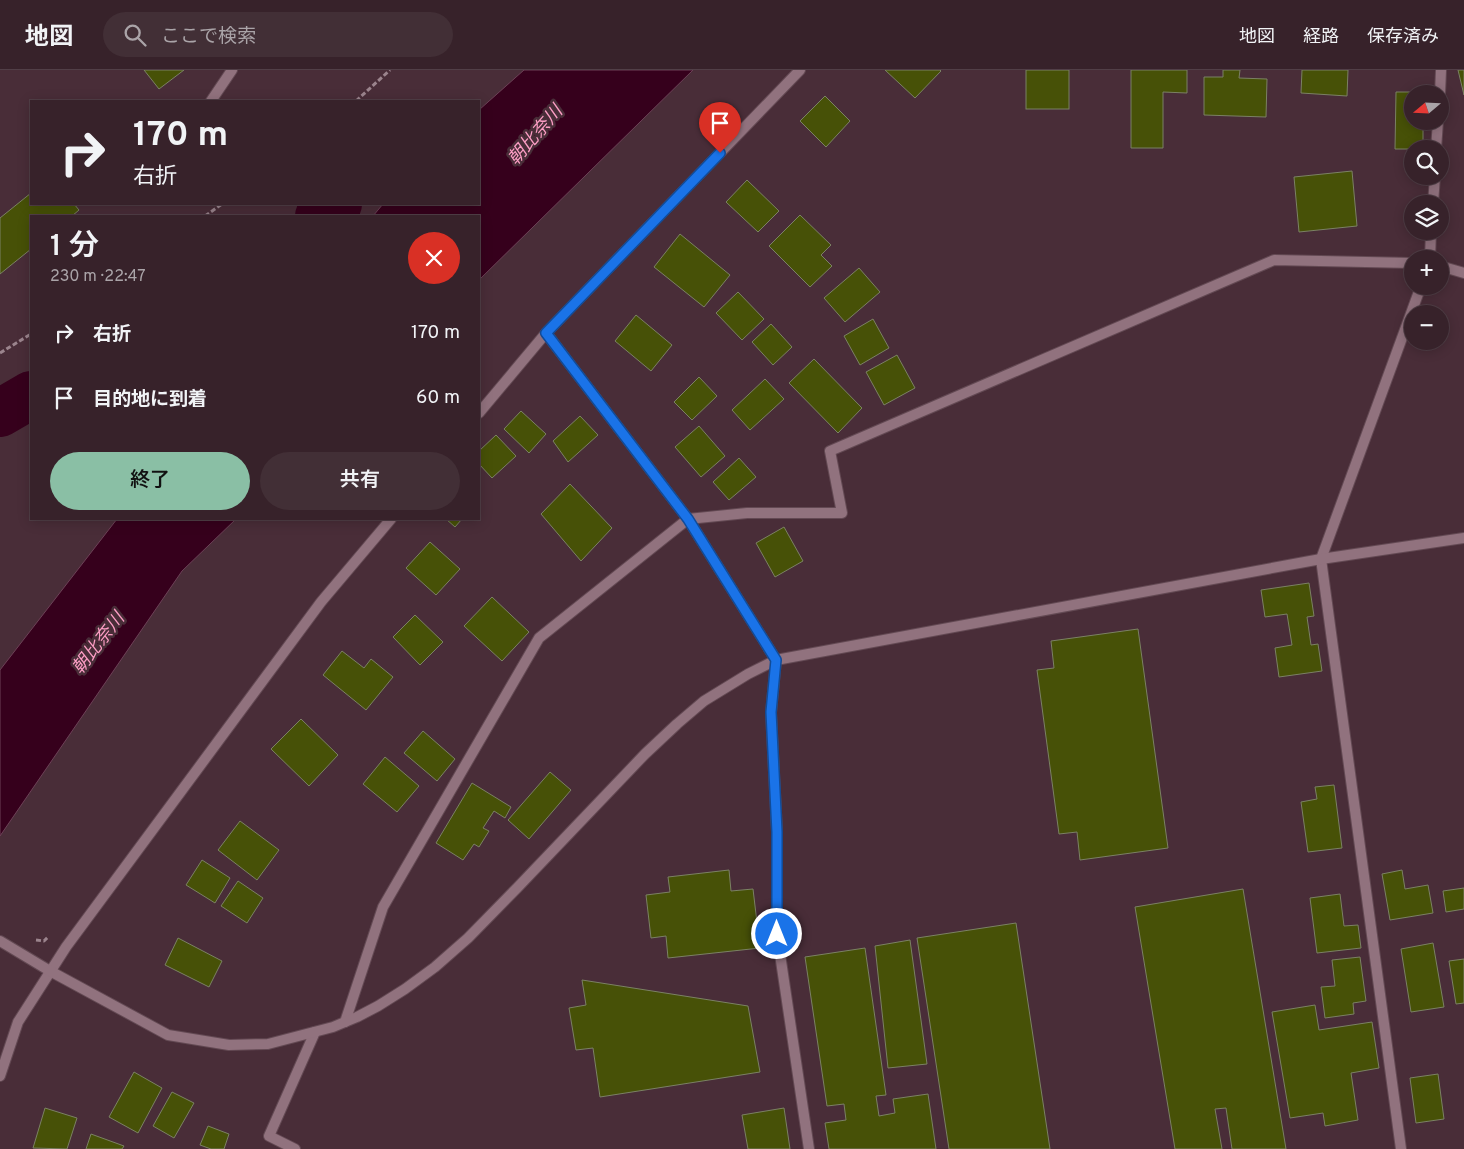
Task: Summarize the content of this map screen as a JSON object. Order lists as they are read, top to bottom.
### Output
{
  "water": ["朝比奈川"],
  "north": "left",
  "page": {
    "header": "地図",
    "search": "ここで検索",
    "nav": ["地図", "経路", "保存済み"],
    "map_buttons": ["+", "−"],
    "turn": ["170 m", "右折"],
    "heading": ["1 分", "230 m · 22:47"],
    "list": [
      {
        "name": "右折",
        "value": "170 m"
      },
      {
        "name": "目的地に到着",
        "value": "60 m"
      }
    ],
    "buttons": ["終了", "共有"]
  }
}
